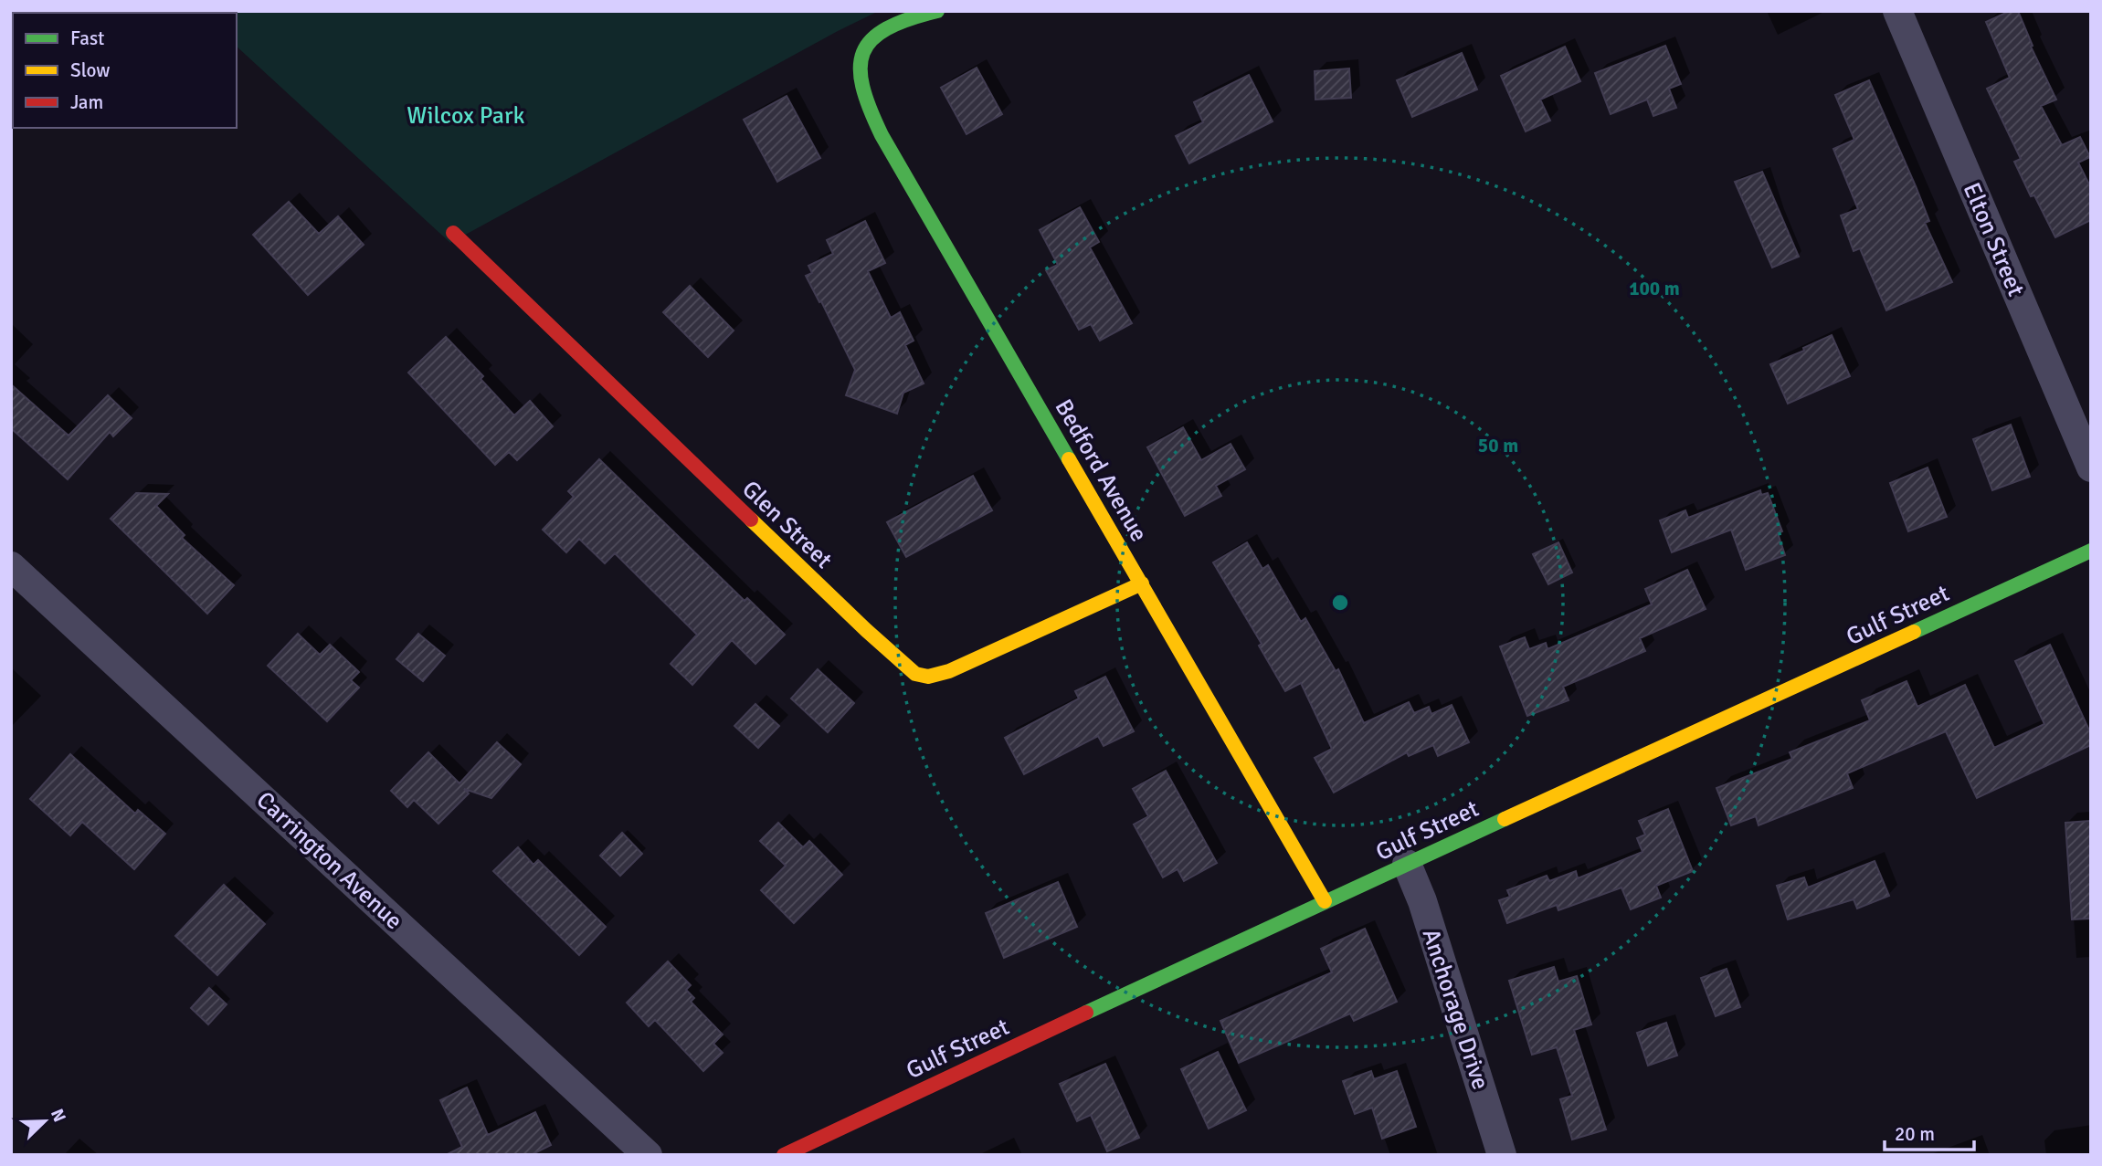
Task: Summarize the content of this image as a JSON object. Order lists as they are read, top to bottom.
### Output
{
  "streets": {
    "street": [
      "Elton Street",
      "Bedford Avenue",
      "Glen Street",
      "Gulf Street",
      "Carrington Avenue",
      "Anchorage Drive"
    ]
  },
  "crossings": [
    ["Bedford Avenue", "Glen Street"],
    ["Bedford Avenue", "Gulf Street"],
    ["Gulf Street", "Anchorage Drive"]
  ],
  "parks": ["Wilcox Park"],
  "legend": ["Fast", "Slow", "Jam"],
  "scale_bar": "20 m",
  "north": "top right",
  "rings": ["100 m", "50 m"]
}
